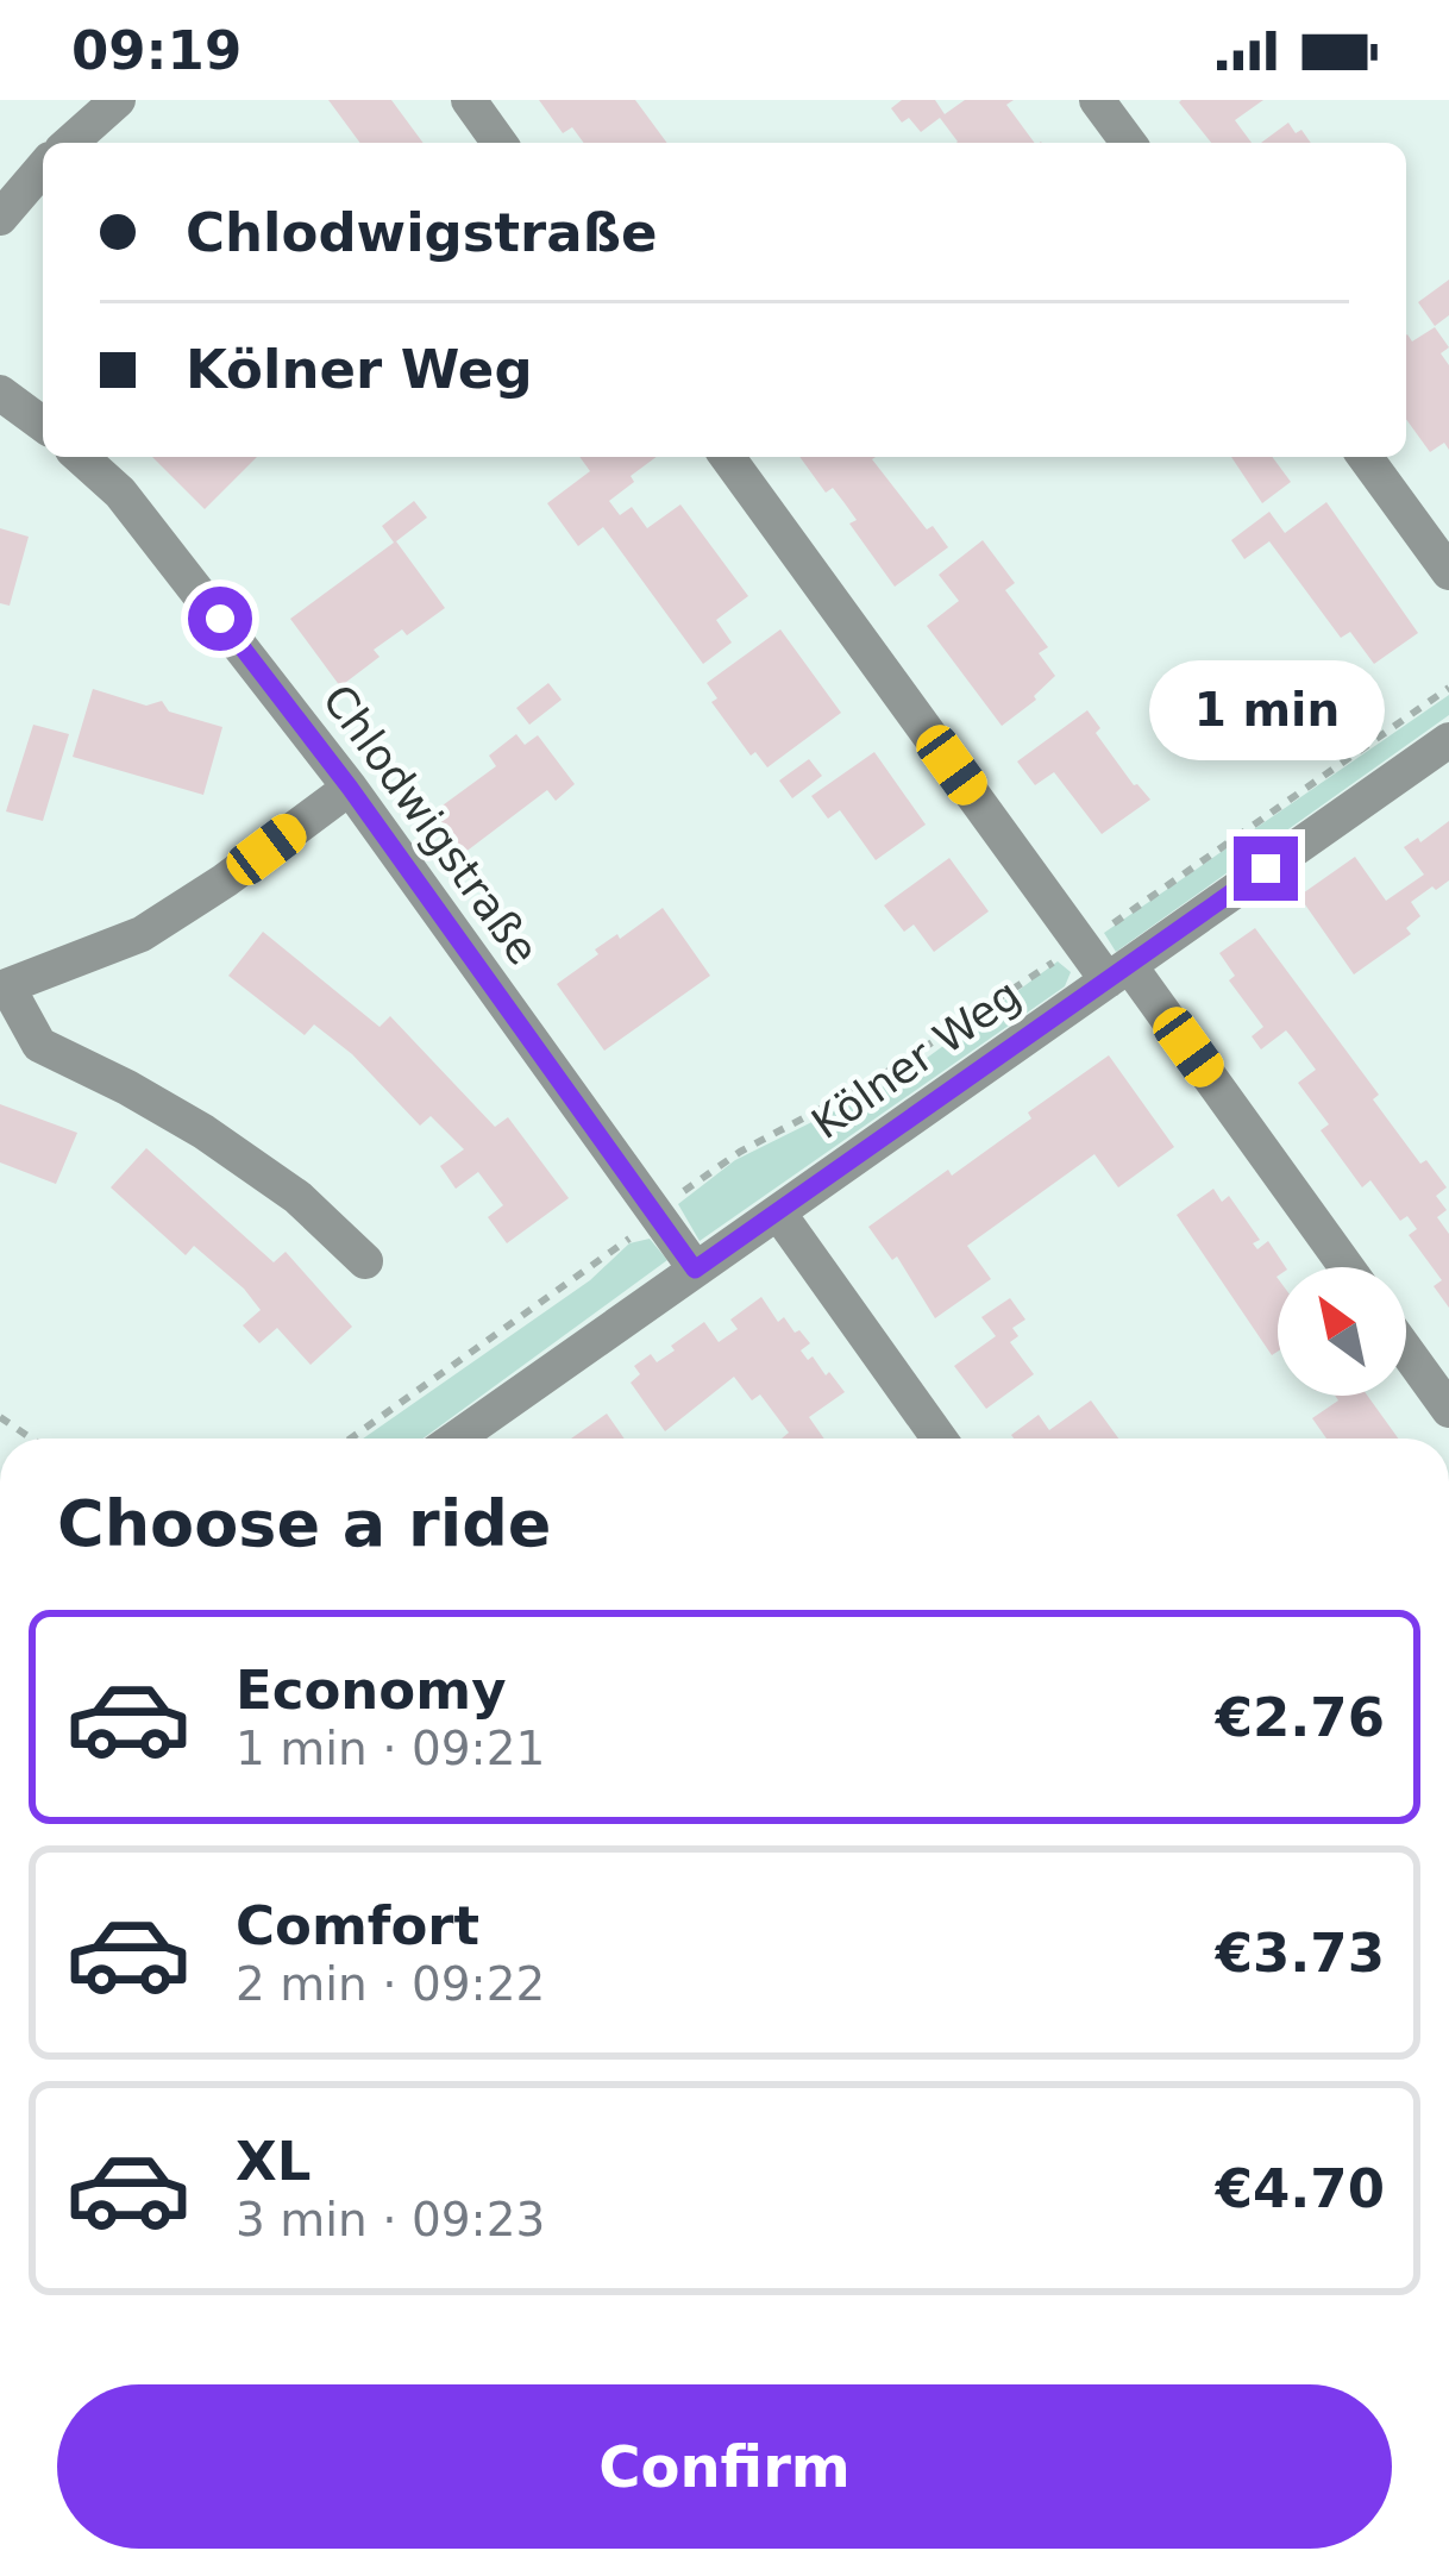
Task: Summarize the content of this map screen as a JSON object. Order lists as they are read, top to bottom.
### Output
{
  "streets": {
    "street": ["Chlodwigstraße", "Kölner Weg"]
  },
  "crossings": [
    ["Chlodwigstraße", "Kölner Weg"]
  ],
  "north": "top left",
  "page": {
    "status": "09:19",
    "banner": ["Chlodwigstraße", "Kölner Weg"],
    "bubble": "1 min",
    "heading": "Choose a ride",
    "list": [
      {
        "name": "Economy",
        "note": "1 min · 09:21",
        "value": "€2.76"
      },
      {
        "name": "Comfort",
        "note": "2 min · 09:22",
        "value": "€3.73"
      },
      {
        "name": "XL",
        "note": "3 min · 09:23",
        "value": "€4.70"
      }
    ],
    "buttons": "Confirm"
  }
}
